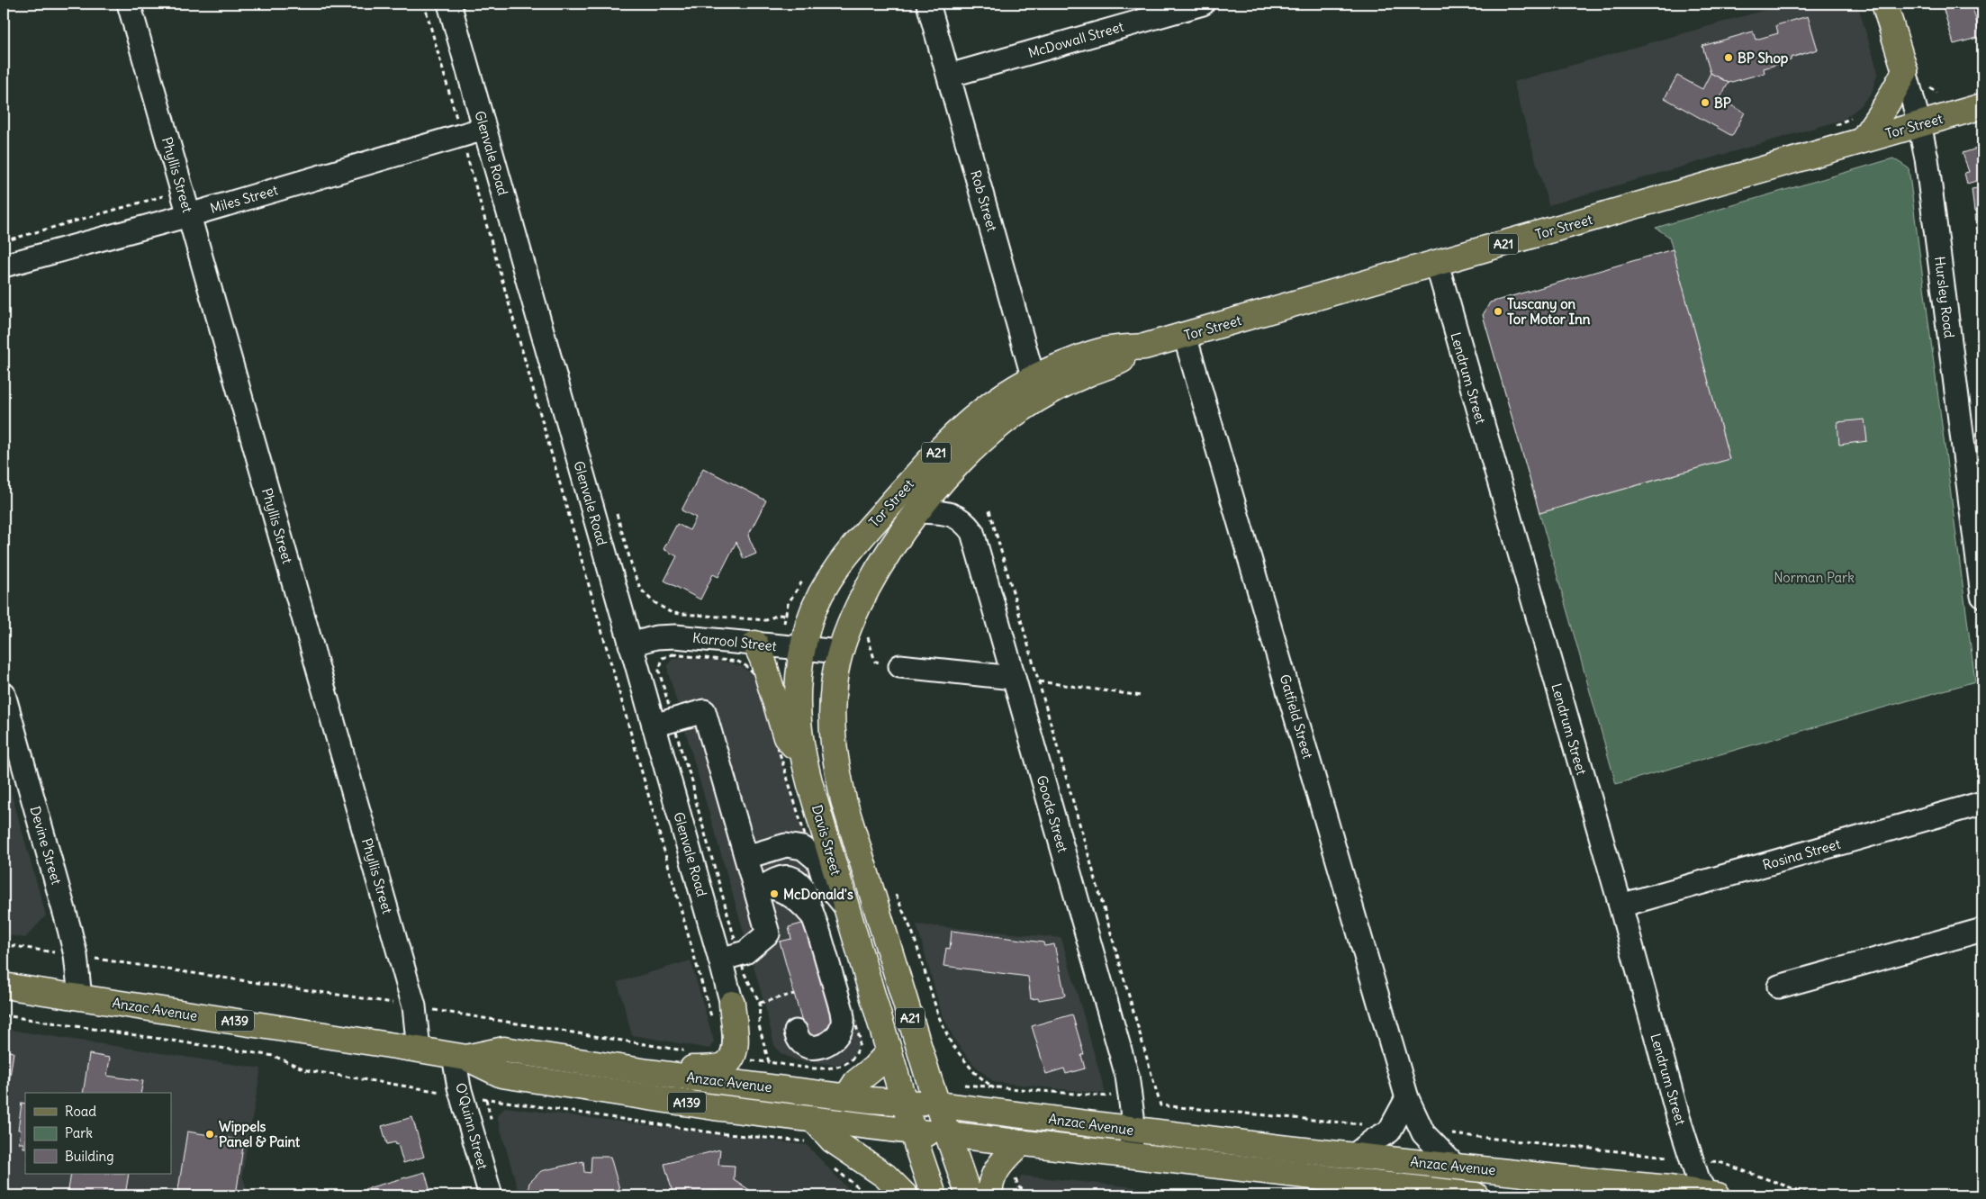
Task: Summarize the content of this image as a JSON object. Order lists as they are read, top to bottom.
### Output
{
  "streets": {
    "main road": [
      "Tor Street",
      "A21",
      "Hursley Road",
      "Davis Street",
      "Anzac Avenue",
      "A139"
    ],
    "street": [
      "McDowall Street",
      "Glenvale Road",
      "Phyllis Street",
      "Miles Street",
      "Rob Street",
      "Lendrum Street",
      "Karrool Street",
      "Gatfield Street",
      "Goode Street",
      "Devine Street",
      "Rosina Street",
      "O'Quinn Street"
    ]
  },
  "crossings": [
    ["McDowall Street", "Rob Street"],
    ["Tor Street", "Rob Street"],
    ["Tor Street", "Hursley Road"],
    ["Tor Street", "Lendrum Street"],
    ["Tor Street", "Karrool Street"],
    ["Tor Street", "Gatfield Street"],
    ["Tor Street", "Goode Street"],
    ["Tor Street", "Davis Street"],
    ["Glenvale Road", "Miles Street"],
    ["Glenvale Road", "Karrool Street"],
    ["Phyllis Street", "Miles Street"],
    ["Phyllis Street", "Anzac Avenue"],
    ["A21", "Davis Street"],
    ["A21", "Anzac Avenue"],
    ["Lendrum Street", "Rosina Street"],
    ["Lendrum Street", "Anzac Avenue"],
    ["Karrool Street", "Davis Street"],
    ["Gatfield Street", "Anzac Avenue"],
    ["Goode Street", "Anzac Avenue"],
    ["Davis Street", "Anzac Avenue"],
    ["Devine Street", "Anzac Avenue"],
    ["Anzac Avenue", "O'Quinn Street"]
  ],
  "parks": ["Norman Park"],
  "places": [
    "BP Shop",
    "BP",
    "Tuscany on Tor Motor Inn",
    "McDonald's",
    "Wippels Panel & Paint"
  ],
  "legend": ["Road", "Park", "Building"]
}
